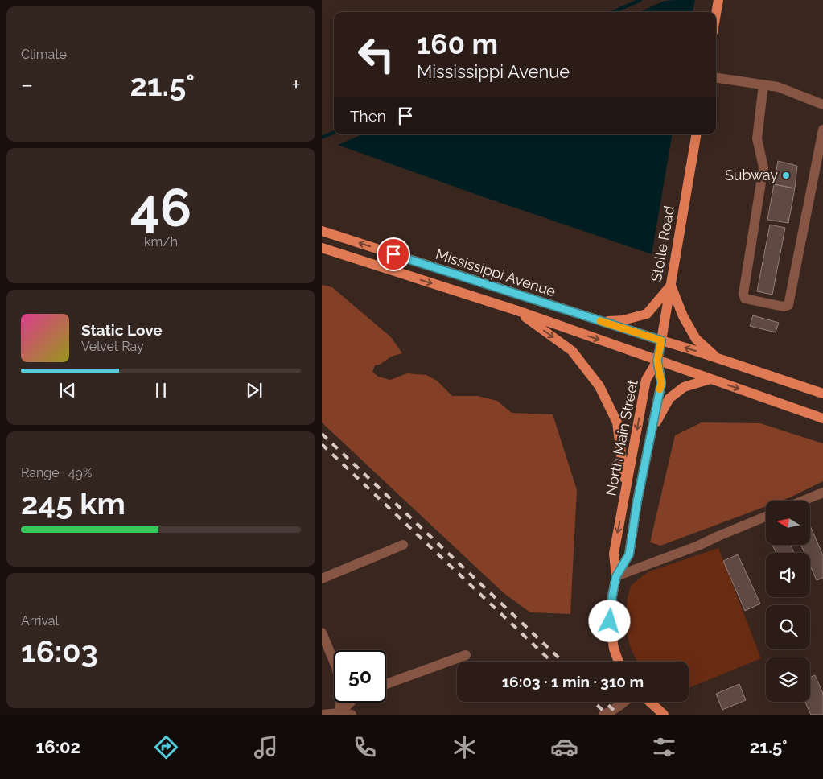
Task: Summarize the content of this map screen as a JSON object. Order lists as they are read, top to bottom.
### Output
{
  "streets": {
    "main road": ["Stolle Road", "Mississippi Avenue", "North Main Street"]
  },
  "crossings": [
    ["Stolle Road", "Mississippi Avenue"],
    ["Stolle Road", "North Main Street"],
    ["Mississippi Avenue", "North Main Street"]
  ],
  "places": ["Subway"],
  "north": "left",
  "page": {
    "tile": [
      "Climate",
      ["46", "km/h"],
      ["Range · 49%", "245 km"],
      ["Arrival", "16:03"]
    ],
    "turn": ["160 m", "Mississippi Avenue"],
    "heat": ["−", "21.5°", "+"],
    "then": "Then",
    "song": ["Static Love", "Velvet Ray"],
    "limit": "50",
    "trip": "16:03 · 1 min · 310 m",
    "tabs": ["16:02", "21.5°"]
  }
}
